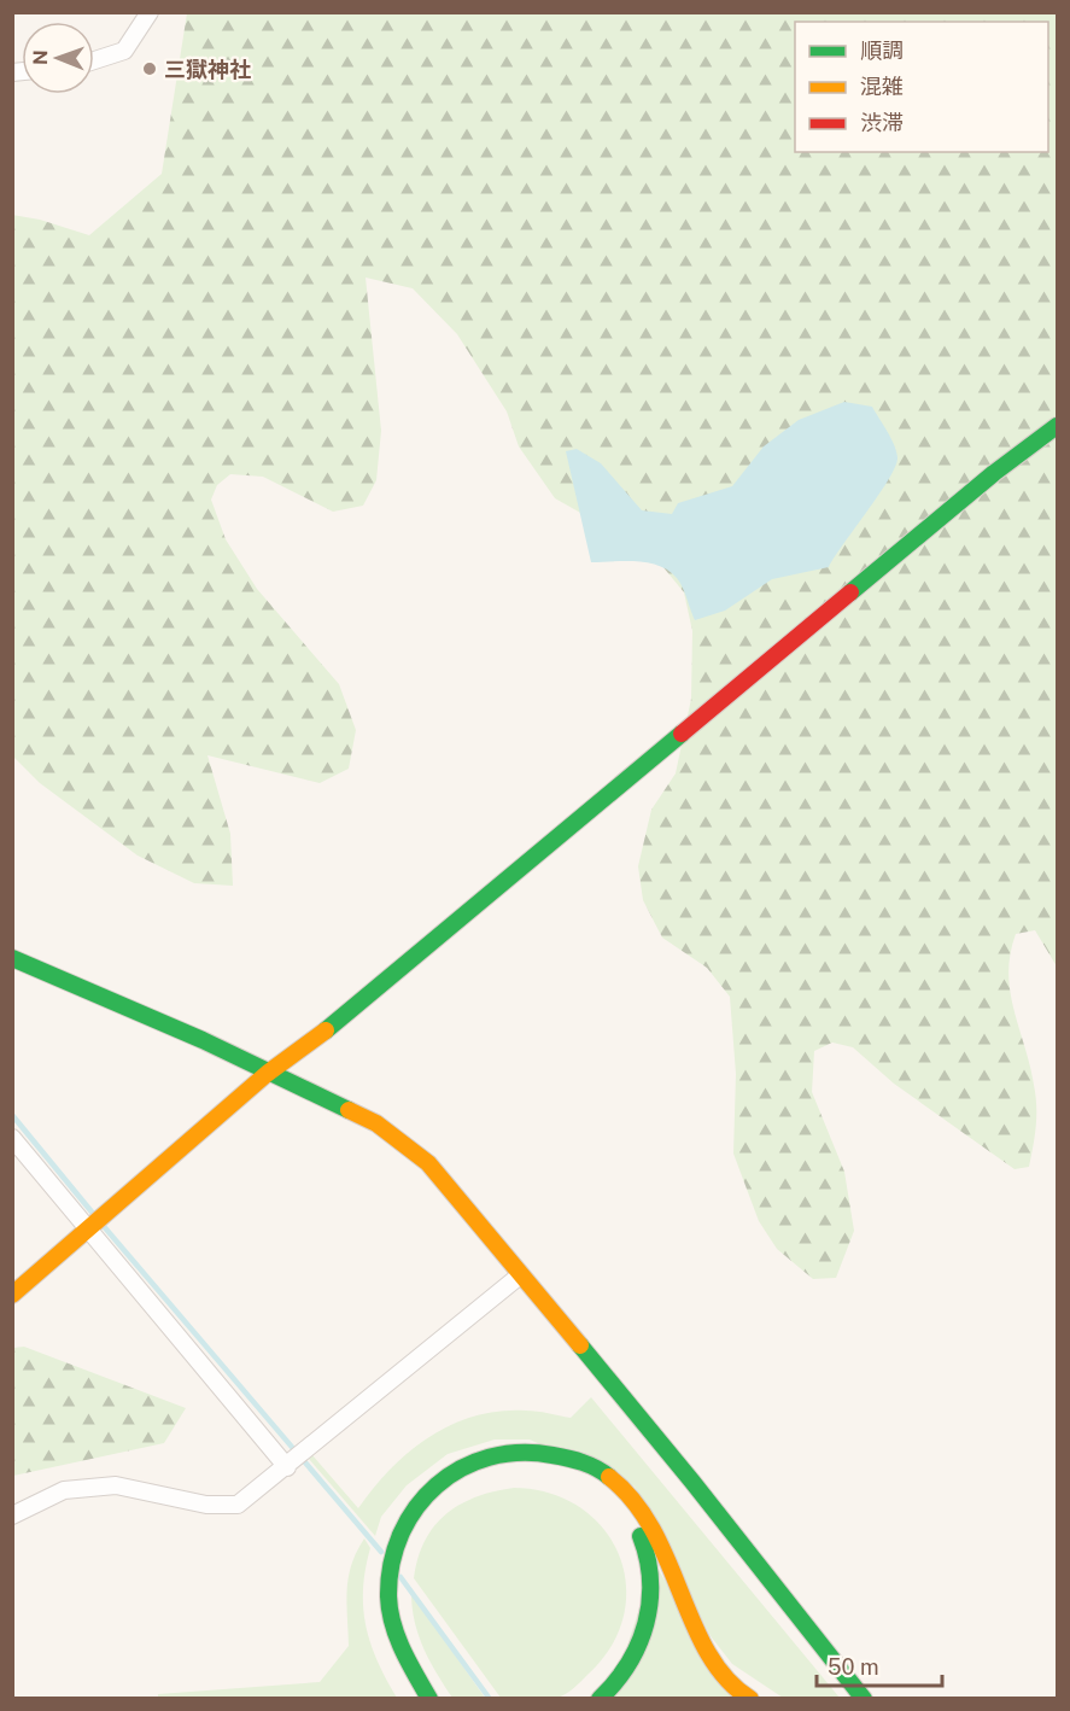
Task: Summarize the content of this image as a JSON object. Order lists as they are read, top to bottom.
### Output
{
  "places": ["三獄神社"],
  "legend": ["順調", "混雑", "渋滞"],
  "scale_bar": "50 m",
  "north": "left"
}
